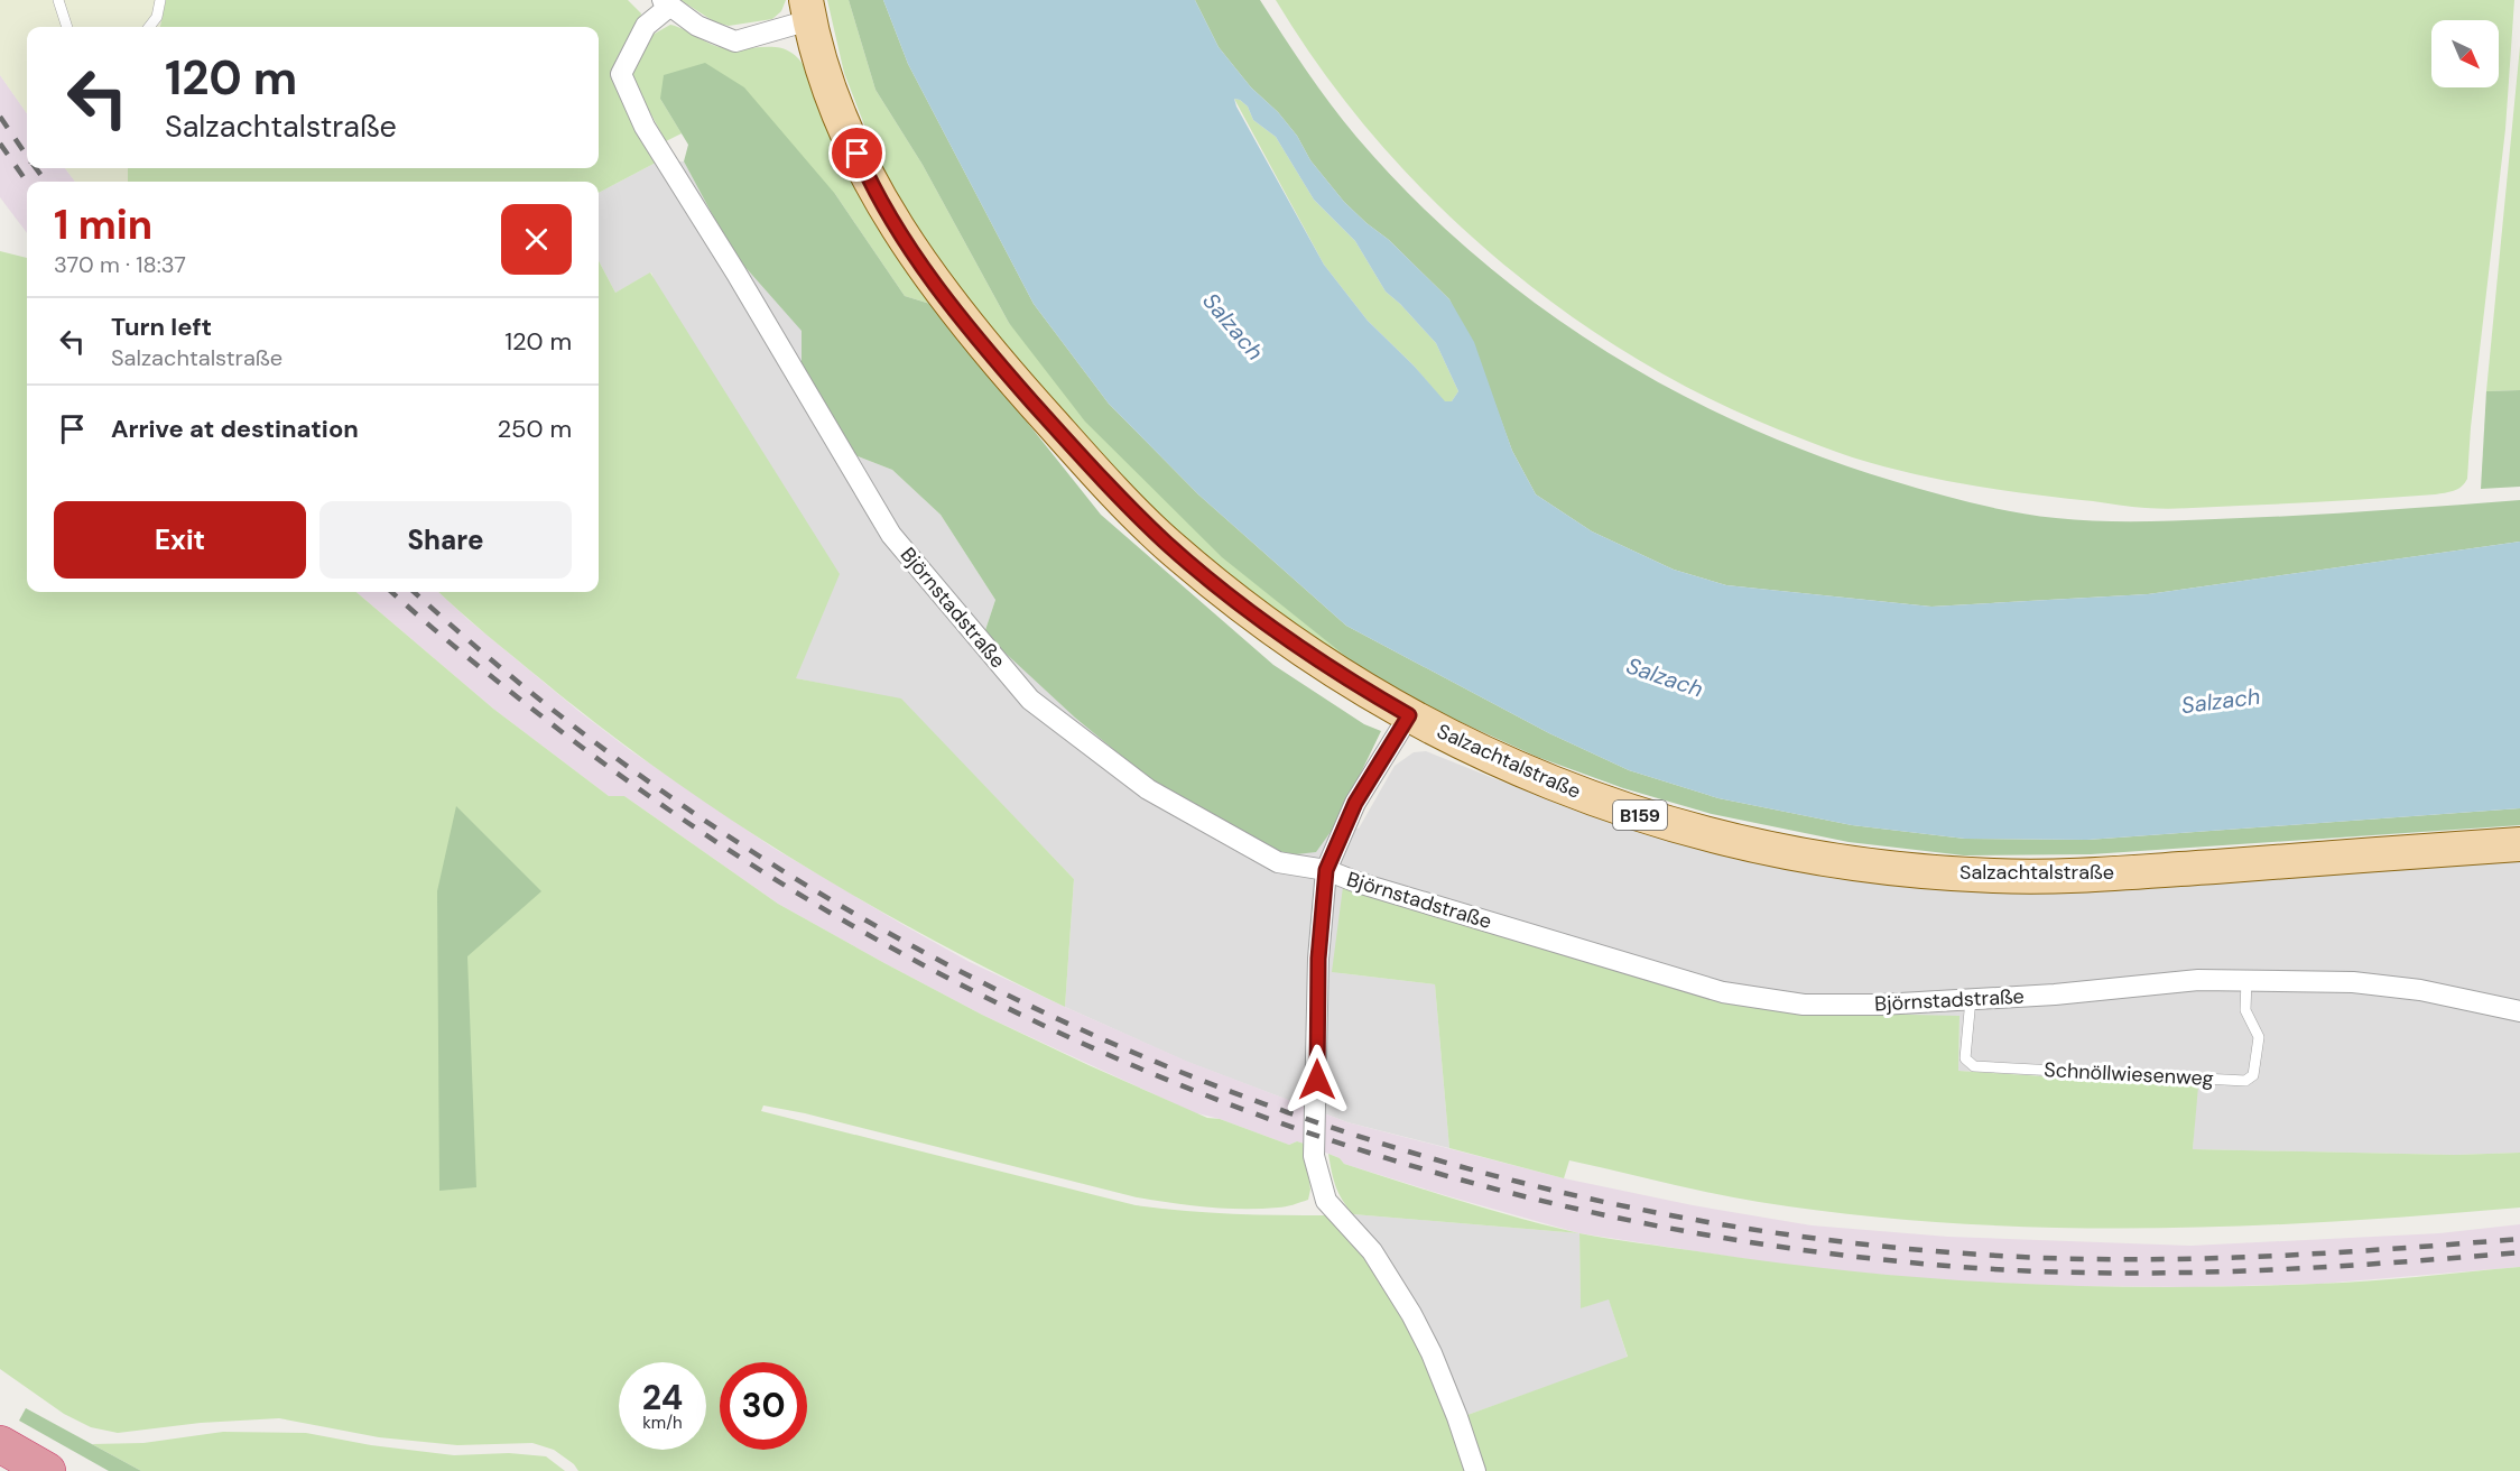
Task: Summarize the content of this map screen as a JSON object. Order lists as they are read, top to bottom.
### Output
{
  "streets": {
    "main road": ["Salzachtalstraße", "B159"],
    "street": ["Björnstadstraße"],
    "lane": ["Schnöllwiesenweg"]
  },
  "crossings": [
    ["Björnstadstraße", "Schnöllwiesenweg"]
  ],
  "water": ["Salzach"],
  "north": "bottom right",
  "page": {
    "turn": ["120 m", "Salzachtalstraße"],
    "heading": ["1 min", "370 m · 18:37"],
    "list": [
      {
        "name": "Turn left",
        "note": "Salzachtalstraße",
        "value": "120 m"
      },
      {
        "name": "Arrive at destination",
        "value": "250 m"
      }
    ],
    "buttons": ["Exit", "Share"],
    "speed": "24 km/h",
    "limit": "30"
  }
}
